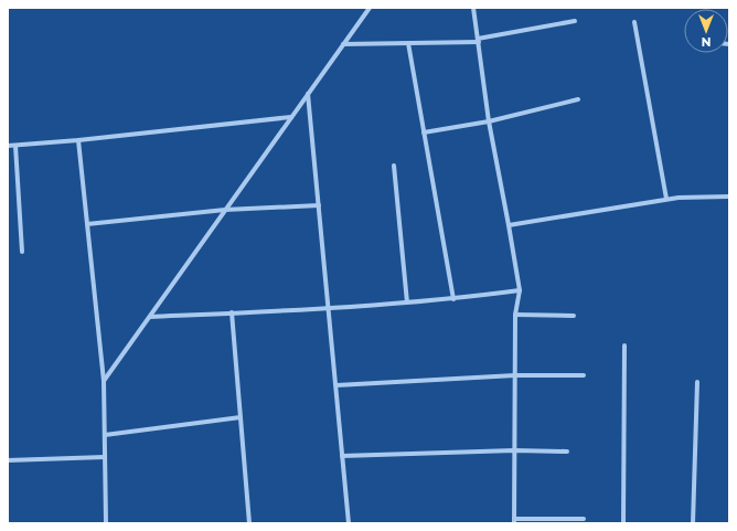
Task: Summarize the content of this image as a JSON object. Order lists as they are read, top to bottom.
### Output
{
  "north": "bottom"
}
